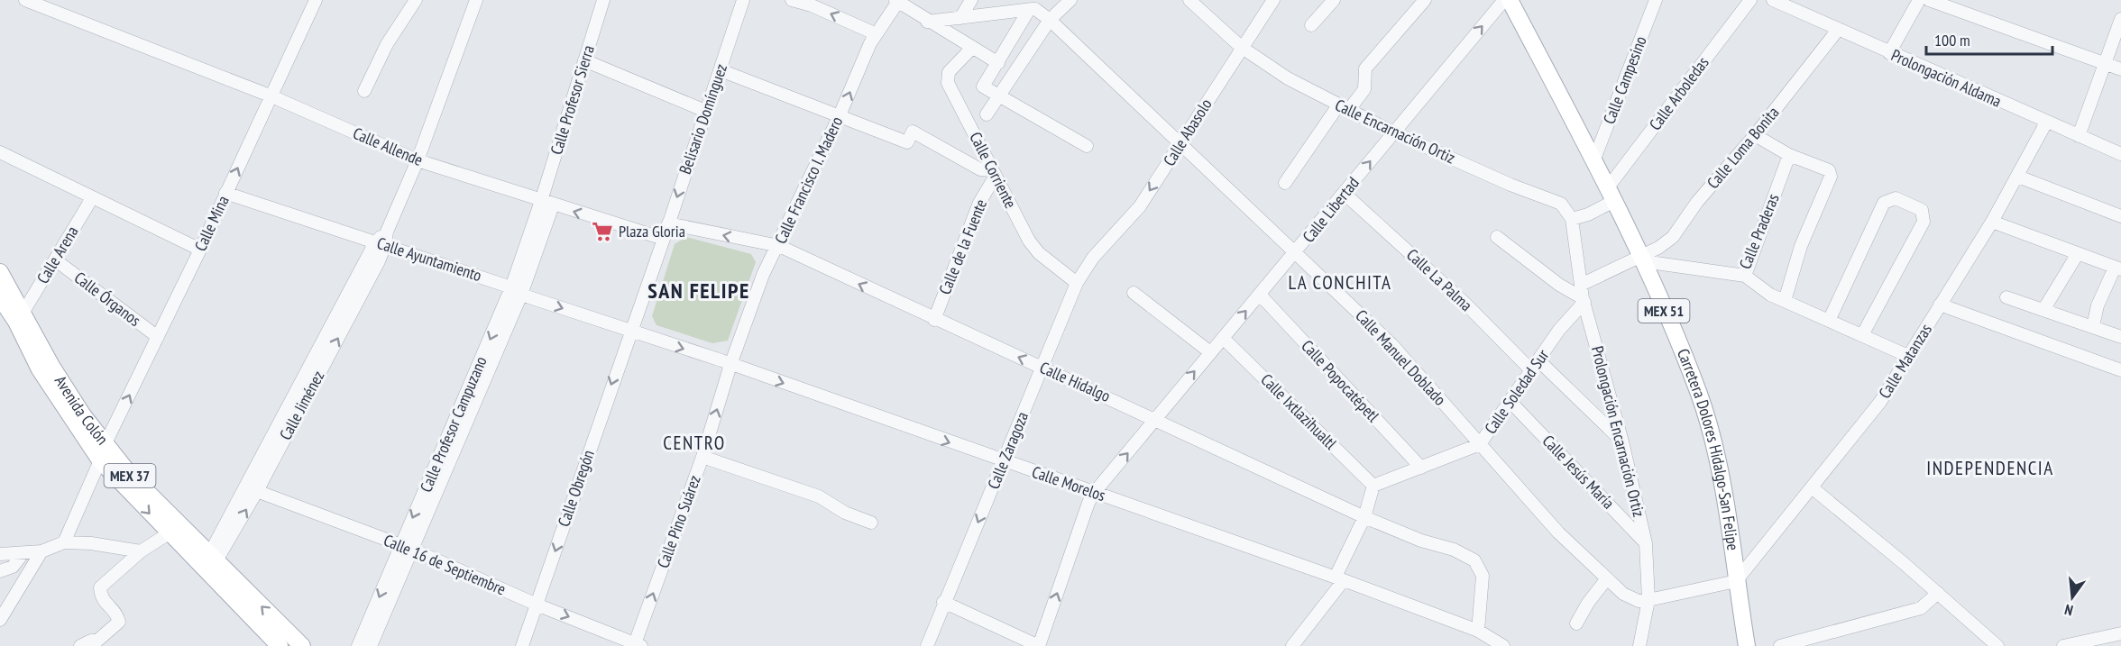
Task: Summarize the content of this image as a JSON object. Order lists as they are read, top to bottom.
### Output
{
  "streets": {
    "main road": [
      "MEX 51",
      "Avenida Colón",
      "Carretera Dolores Hidalgo-San Felipe",
      "MEX 37"
    ],
    "street": [
      "Prolongación Aldama",
      "Calle Campesino",
      "Calle Arboledas",
      "Calle Profesor Sierra",
      "Belisario Domínguez",
      "Calle Encarnación Ortiz",
      "Calle Abasolo",
      "Calle Allende",
      "Calle Loma Bonita",
      "Calle Corriente",
      "Calle Francisco I. Madero",
      "Calle Libertad",
      "Calle Mina",
      "Calle Praderas",
      "Calle de la Fuente",
      "Calle Arena",
      "Calle Ayuntamiento",
      "Calle La Palma",
      "Calle Órganos",
      "Calle Manuel Doblado",
      "Calle Matanzas",
      "Calle Popocatépetl",
      "Calle Hidalgo",
      "Calle Soledad Sur",
      "Calle Jiménez",
      "Calle Ixtlazihualtl",
      "Calle Profesor Campuzano",
      "Prolongación Encarnación Ortiz",
      "Calle Zaragoza",
      "Calle Jesús María",
      "Calle Morelos",
      "Calle Obregón",
      "Calle Pino Suárez",
      "Calle 16 de Septiembre"
    ]
  },
  "crossings": [
    ["Prolongación Aldama", "Calle Loma Bonita"],
    ["Prolongación Aldama", "Calle Matanzas"],
    ["Calle Campesino", "Carretera Dolores Hidalgo-San Felipe"],
    ["Calle Arboledas", "Carretera Dolores Hidalgo-San Felipe"],
    ["Calle Profesor Sierra", "Calle Allende"],
    ["Calle Profesor Sierra", "Calle Profesor Campuzano"],
    ["Belisario Domínguez", "Calle Allende"],
    ["Belisario Domínguez", "Calle Hidalgo"],
    ["Calle Encarnación Ortiz", "Calle Abasolo"],
    ["Calle Encarnación Ortiz", "Calle Libertad"],
    ["Calle Encarnación Ortiz", "Prolongación Encarnación Ortiz"],
    ["Calle Abasolo", "Calle Manuel Doblado"],
    ["Calle Abasolo", "Calle Zaragoza"],
    ["Calle Allende", "Calle Mina"],
    ["Calle Allende", "Calle Jiménez"],
    ["Calle Allende", "Calle Profesor Campuzano"],
    ["Calle Loma Bonita", "Calle Praderas"],
    ["Calle Loma Bonita", "Carretera Dolores Hidalgo-San Felipe"],
    ["Calle Corriente", "Calle de la Fuente"],
    ["Calle Corriente", "Calle Zaragoza"],
    ["Calle Francisco I. Madero", "Calle Hidalgo"],
    ["Calle Francisco I. Madero", "Calle Morelos"],
    ["Calle Francisco I. Madero", "Calle Pino Suárez"],
    ["Calle Libertad", "Calle La Palma"],
    ["Calle Libertad", "Calle Manuel Doblado"],
    ["Calle Libertad", "Calle Popocatépetl"],
    ["Calle Libertad", "Calle Hidalgo"],
    ["Calle Libertad", "Calle Ixtlazihualtl"],
    ["Calle Libertad", "Calle Morelos"],
    ["Calle Mina", "Calle Ayuntamiento"],
    ["Calle Mina", "Calle Órganos"],
    ["Calle Mina", "Avenida Colón"],
    ["Calle Praderas", "Carretera Dolores Hidalgo-San Felipe"],
    ["Calle de la Fuente", "Calle Hidalgo"],
    ["Calle Arena", "Calle Órganos"],
    ["Calle Arena", "Avenida Colón"],
    ["Calle Ayuntamiento", "Calle Jiménez"],
    ["Calle Ayuntamiento", "Calle Profesor Campuzano"],
    ["Calle Ayuntamiento", "Calle Morelos"],
    ["Calle Ayuntamiento", "Calle Obregón"],
    ["Calle La Palma", "Calle Soledad Sur"],
    ["Calle La Palma", "Prolongación Encarnación Ortiz"],
    ["Calle Manuel Doblado", "Calle Matanzas"],
    ["Calle Manuel Doblado", "Calle Soledad Sur"],
    ["Calle Manuel Doblado", "Prolongación Encarnación Ortiz"],
    ["Calle Manuel Doblado", "Carretera Dolores Hidalgo-San Felipe"],
    ["Calle Matanzas", "Carretera Dolores Hidalgo-San Felipe"],
    ["Calle Popocatépetl", "Calle Soledad Sur"],
    ["Calle Hidalgo", "Calle Zaragoza"],
    ["Calle Hidalgo", "Calle Morelos"],
    ["Calle Soledad Sur", "Calle Ixtlazihualtl"],
    ["Calle Soledad Sur", "Prolongación Encarnación Ortiz"],
    ["Calle Soledad Sur", "Calle Jesús María"],
    ["Calle Jiménez", "Avenida Colón"],
    ["Calle Jiménez", "Calle 16 de Septiembre"],
    ["Calle Profesor Campuzano", "Calle 16 de Septiembre"],
    ["Prolongación Encarnación Ortiz", "Calle Jesús María"],
    ["Calle Zaragoza", "Calle Morelos"],
    ["Calle Morelos", "Calle Obregón"],
    ["Calle Morelos", "Calle Pino Suárez"],
    ["Calle Obregón", "Calle 16 de Septiembre"],
    ["Calle Pino Suárez", "Calle 16 de Septiembre"]
  ],
  "one_way": [
    "Belisario Domínguez",
    "Calle Abasolo",
    "Calle Mina",
    "Calle Hidalgo",
    "Calle Zaragoza",
    "Calle Obregón",
    "Calle Pino Suárez"
  ],
  "districts": [
    "LA CONCHITA",
    "SAN FELIPE",
    "CENTRO",
    "INDEPENDENCIA"
  ],
  "places": {
    "supermarket": ["Plaza Gloria"]
  },
  "scale_bar": "100 m",
  "north": "bottom"
}
